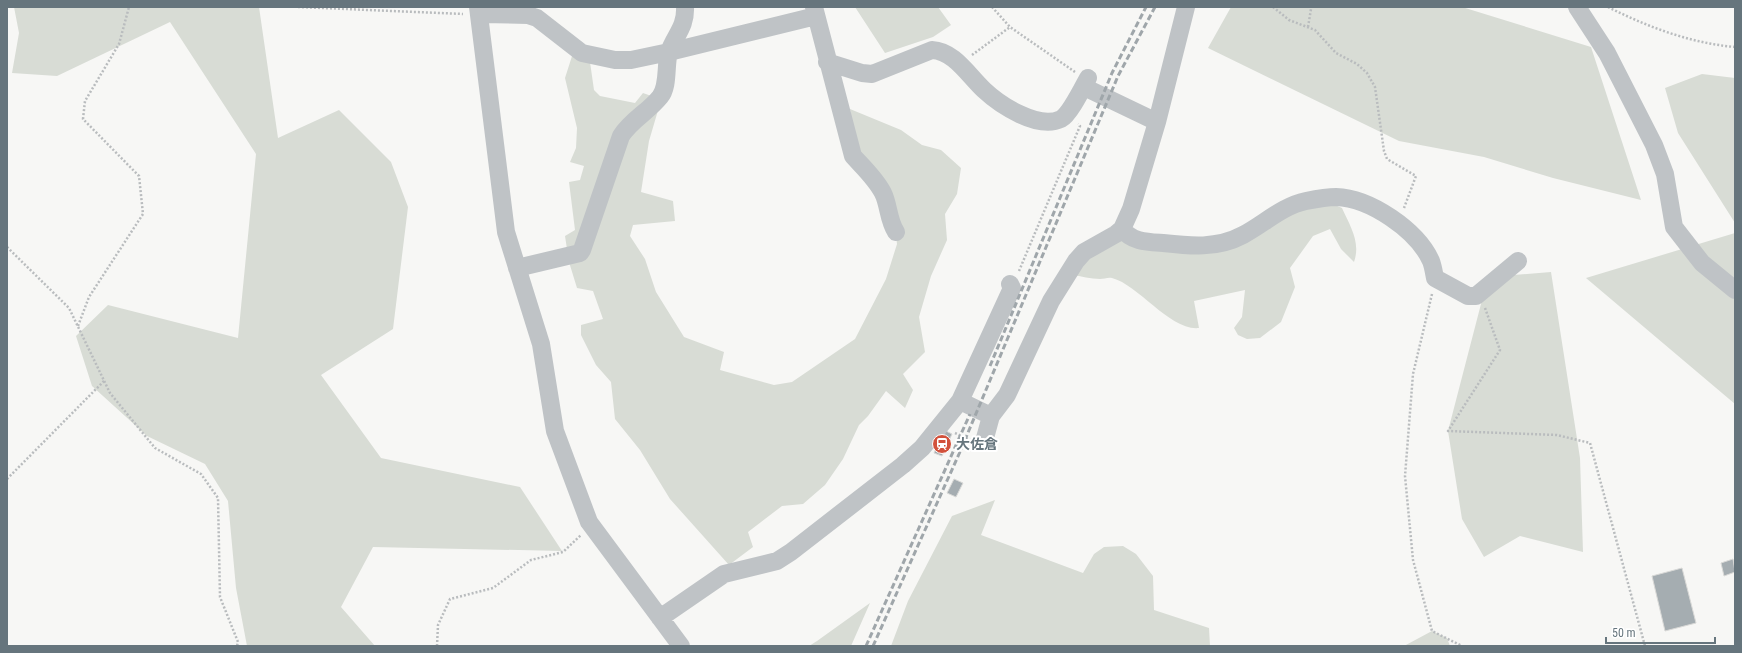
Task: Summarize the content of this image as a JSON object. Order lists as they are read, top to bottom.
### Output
{
  "places": {
    "station": ["大佐倉"]
  },
  "scale_bar": "50 m"
}
